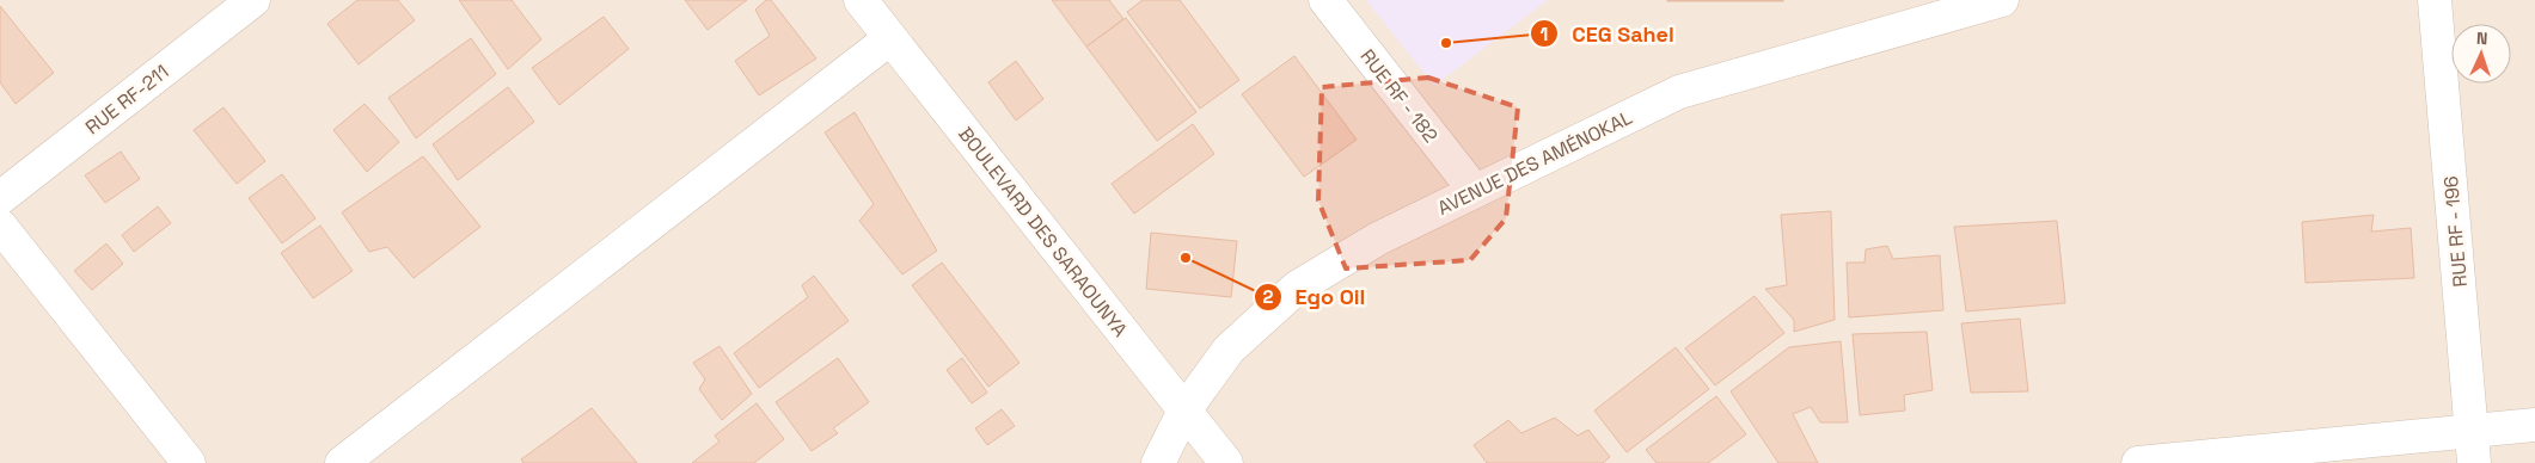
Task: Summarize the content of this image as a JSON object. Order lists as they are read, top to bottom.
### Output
{
  "streets": {
    "street": [
      "RUE RF - 182",
      "RUE RF-211",
      "AVENUE DES AMÉNOKAL",
      "BOULEVARD DES SARAOUNYA",
      "RUE RF - 196"
    ]
  },
  "crossings": [
    ["RUE RF - 182", "AVENUE DES AMÉNOKAL"],
    ["AVENUE DES AMÉNOKAL", "BOULEVARD DES SARAOUNYA"]
  ],
  "places": ["CEG Sahel", "Ego Oil"],
  "north": "top"
}
